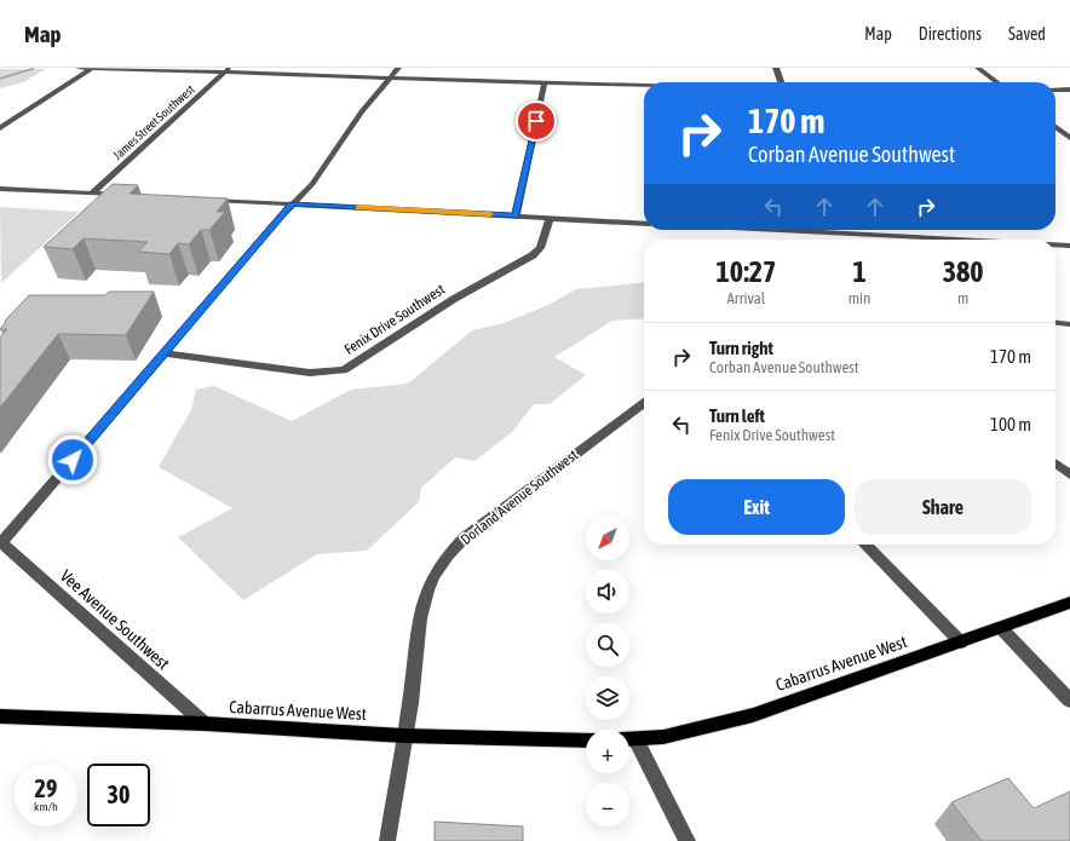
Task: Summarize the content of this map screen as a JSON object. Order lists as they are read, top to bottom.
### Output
{
  "streets": {
    "main road": ["Cabarrus Avenue West"],
    "street": [
      "James Street Southwest",
      "Fenix Drive Southwest",
      "Dorland Avenue Southwest",
      "Vee Avenue Southwest"
    ]
  },
  "crossings": [
    ["Dorland Avenue Southwest", "Cabarrus Avenue West"],
    ["Vee Avenue Southwest", "Cabarrus Avenue West"]
  ],
  "north": "bottom left",
  "page": {
    "header": "Map",
    "nav": ["Map", "Directions", "Saved"],
    "turn": ["170 m", "Corban Avenue Southwest"],
    "eta": [
      "10:27",
      "Arrival",
      "1",
      "min",
      "380",
      "m"
    ],
    "list": [
      {
        "name": "Turn right",
        "note": "Corban Avenue Southwest",
        "value": "170 m"
      },
      {
        "name": "Turn left",
        "note": "Fenix Drive Southwest",
        "value": "100 m"
      }
    ],
    "buttons": ["Exit", "Share"],
    "map_buttons": ["+", "−"],
    "speed": "29 km/h",
    "limit": "30"
  }
}
